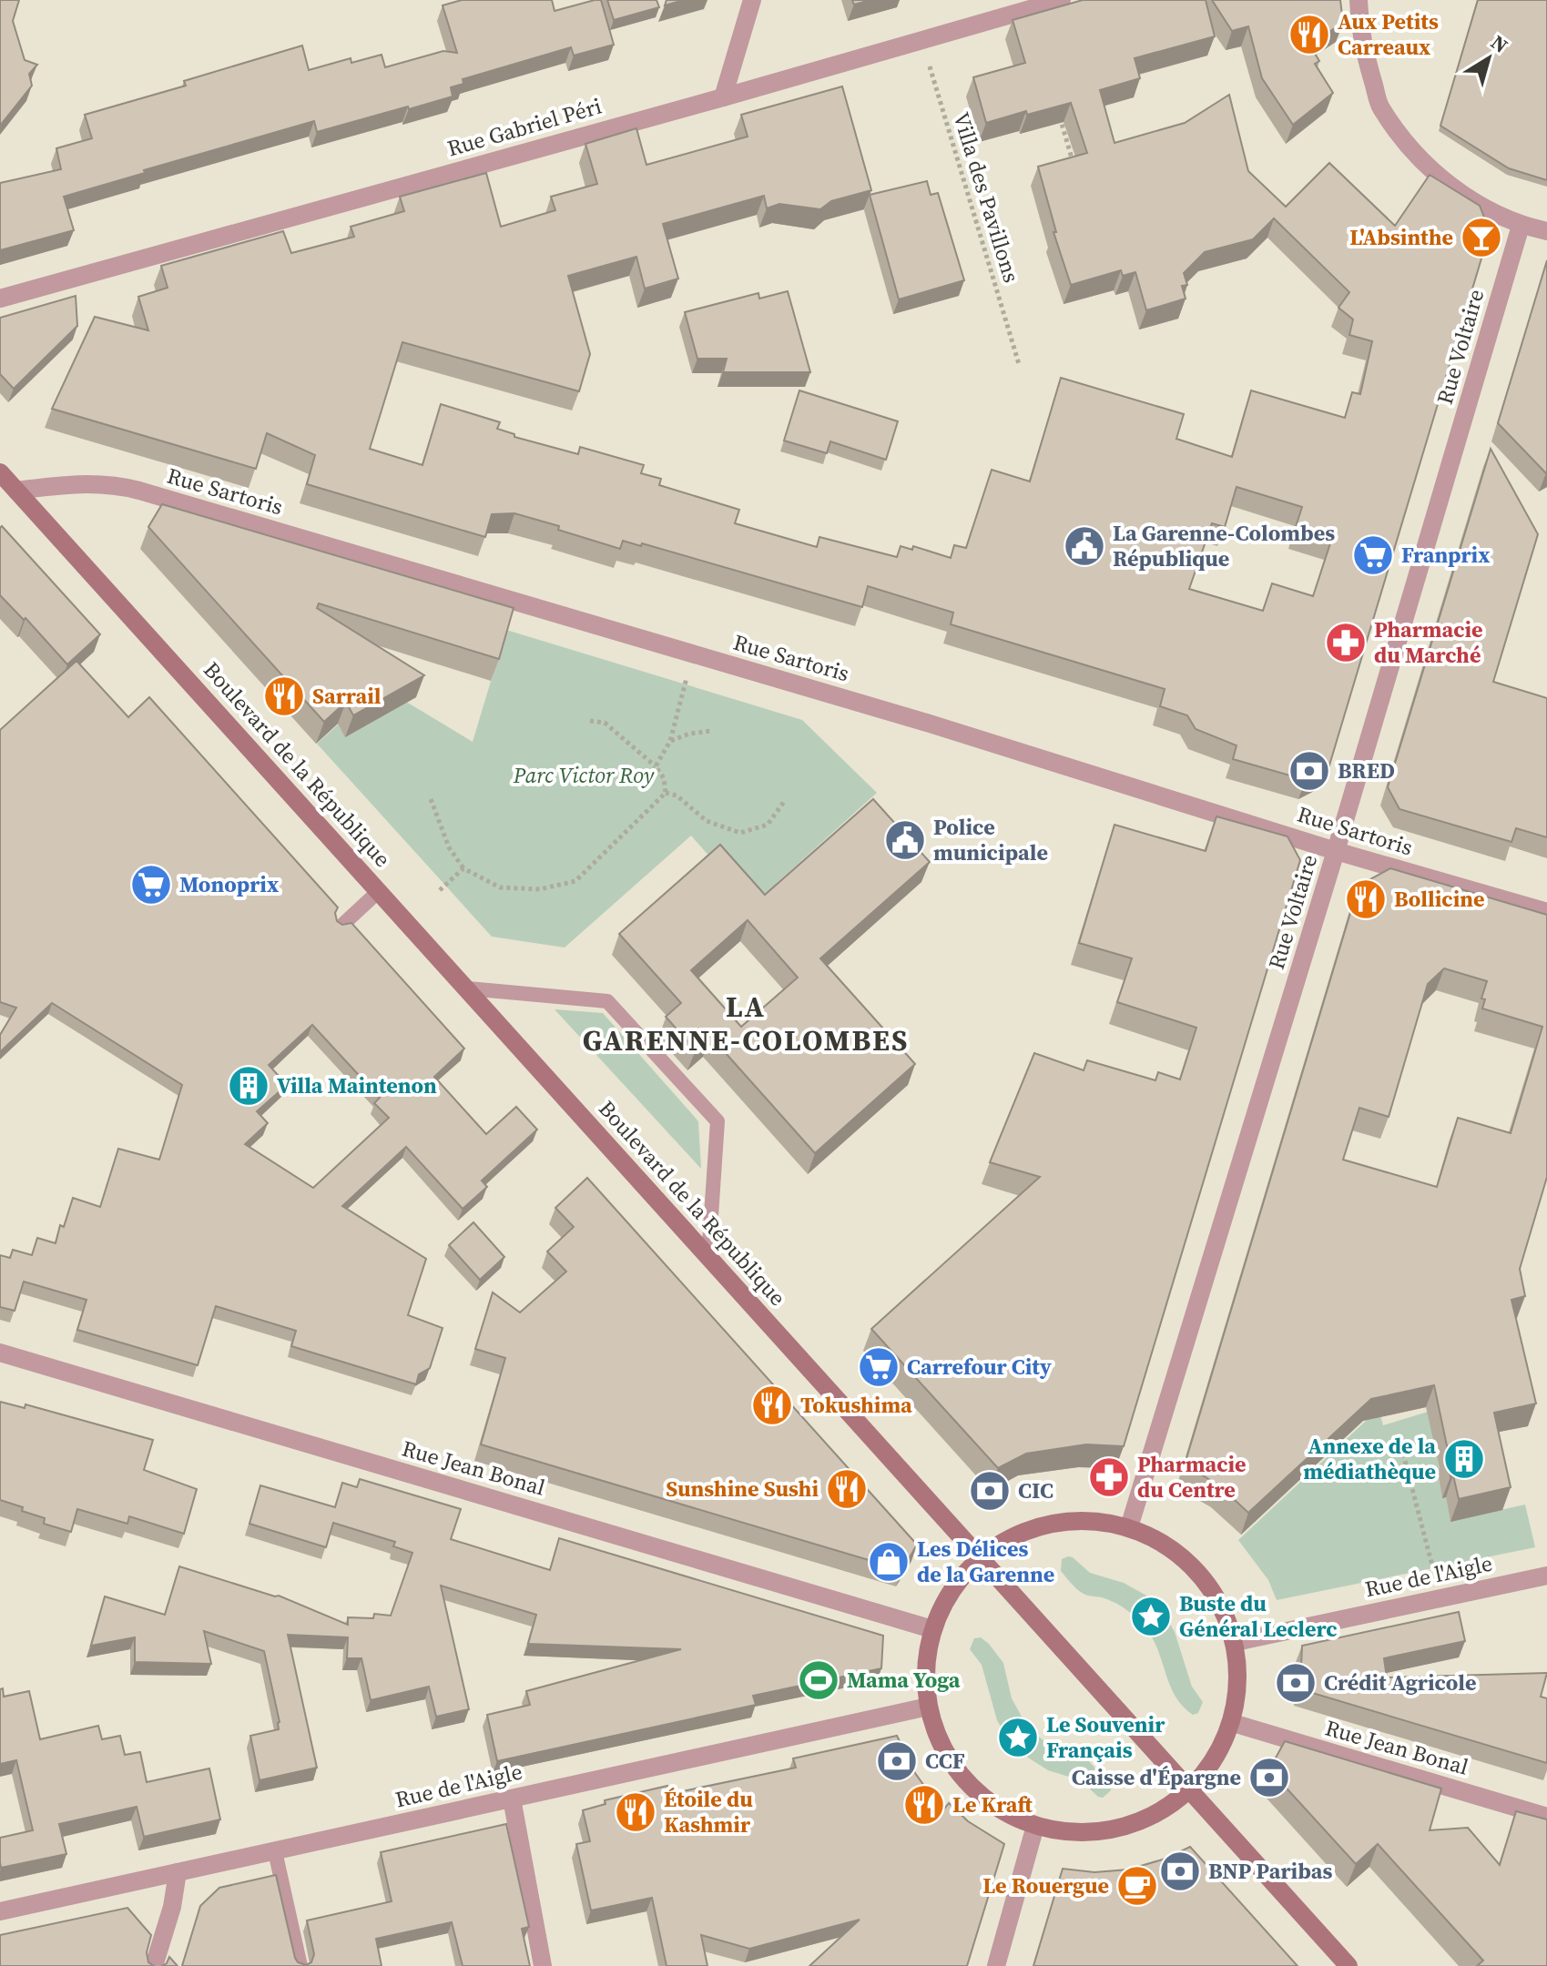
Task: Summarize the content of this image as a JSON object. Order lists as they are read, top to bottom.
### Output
{
  "streets": {
    "main road": ["Boulevard de la République"],
    "street": [
      "Rue Gabriel Péri",
      "Rue Voltaire",
      "Rue Sartoris",
      "Rue Jean Bonal",
      "Rue de l'Aigle"
    ],
    "path": ["Villa des Pavillons"]
  },
  "crossings": [
    ["Rue Gabriel Péri", "Villa des Pavillons"],
    ["Rue Voltaire", "Rue Sartoris"],
    ["Rue Sartoris", "Boulevard de la République"]
  ],
  "districts": ["LA GARENNE-COLOMBES"],
  "parks": ["Parc Victor Roy"],
  "places": {
    "restaurant": [
      "Aux Petits Carreaux",
      "Sarrail",
      "Bollicine",
      "Tokushima",
      "Sunshine Sushi",
      "Le Kraft",
      "Étoile du Kashmir"
    ],
    "bar": ["L'Absinthe"],
    "public building": ["La Garenne-Colombes République", "Police municipale"],
    "supermarket": ["Franprix", "Monoprix", "Carrefour City"],
    "pharmacy": ["Pharmacie du Marché", "Pharmacie du Centre"],
    "bank": [
      "BRED",
      "CIC",
      "Crédit Agricole",
      "CCF",
      "Caisse d'Épargne",
      "BNP Paribas"
    ],
    "building": ["Villa Maintenon", "Annexe de la médiathèque"],
    "shop": ["Les Délices de la Garenne"],
    "place": ["Buste du Général Leclerc", "Le Souvenir Français"],
    "sports": ["Mama Yoga"],
    "cafe": ["Le Rouergue"]
  },
  "north": "top right"
}
